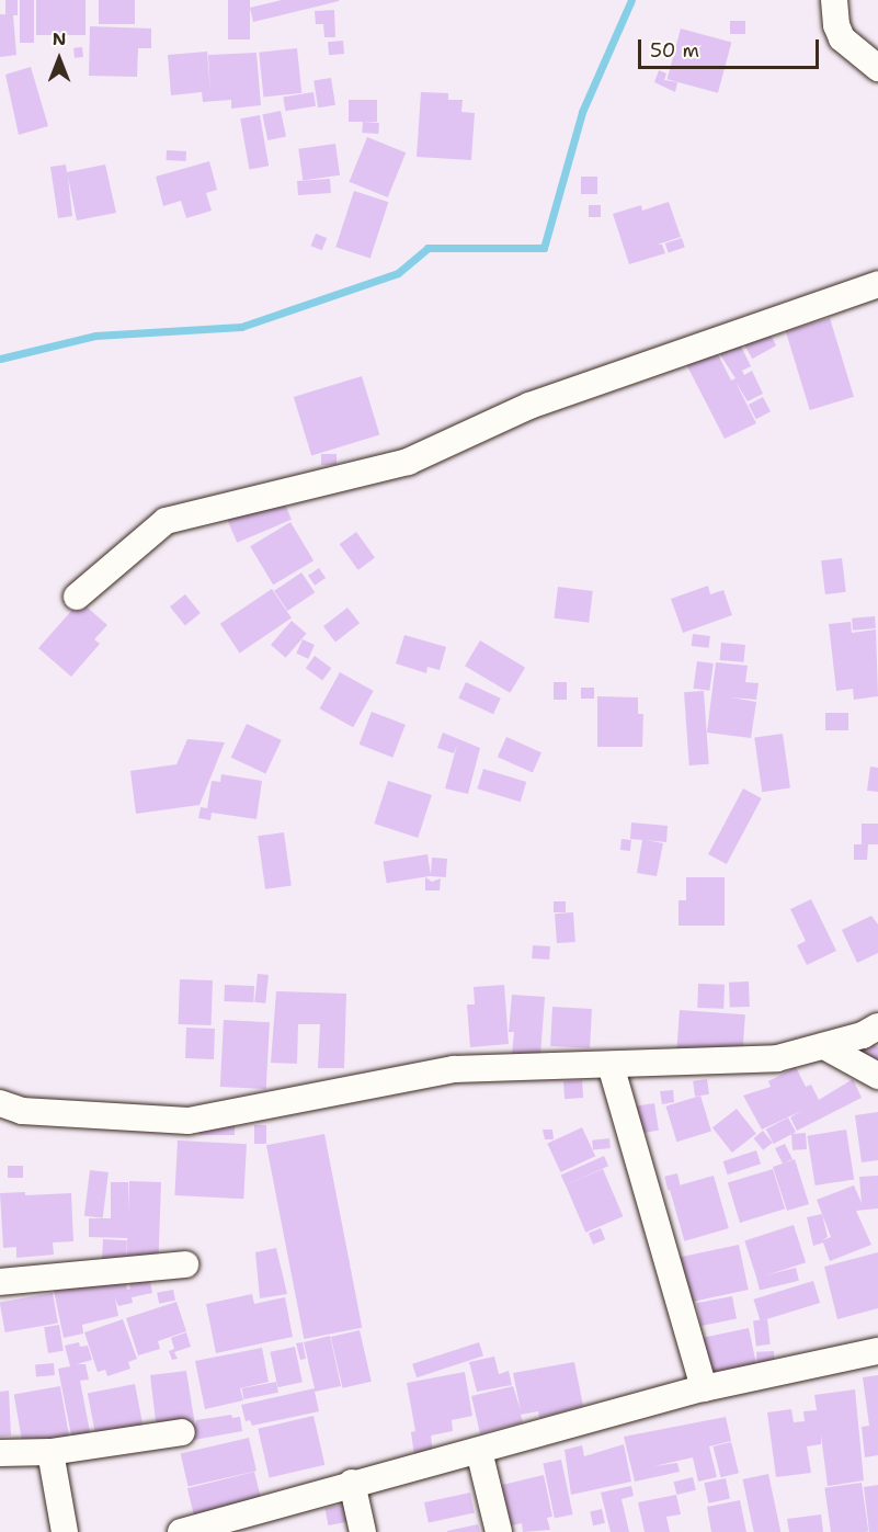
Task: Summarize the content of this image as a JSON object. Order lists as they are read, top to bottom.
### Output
{
  "scale_bar": "50 m",
  "north": "top"
}
